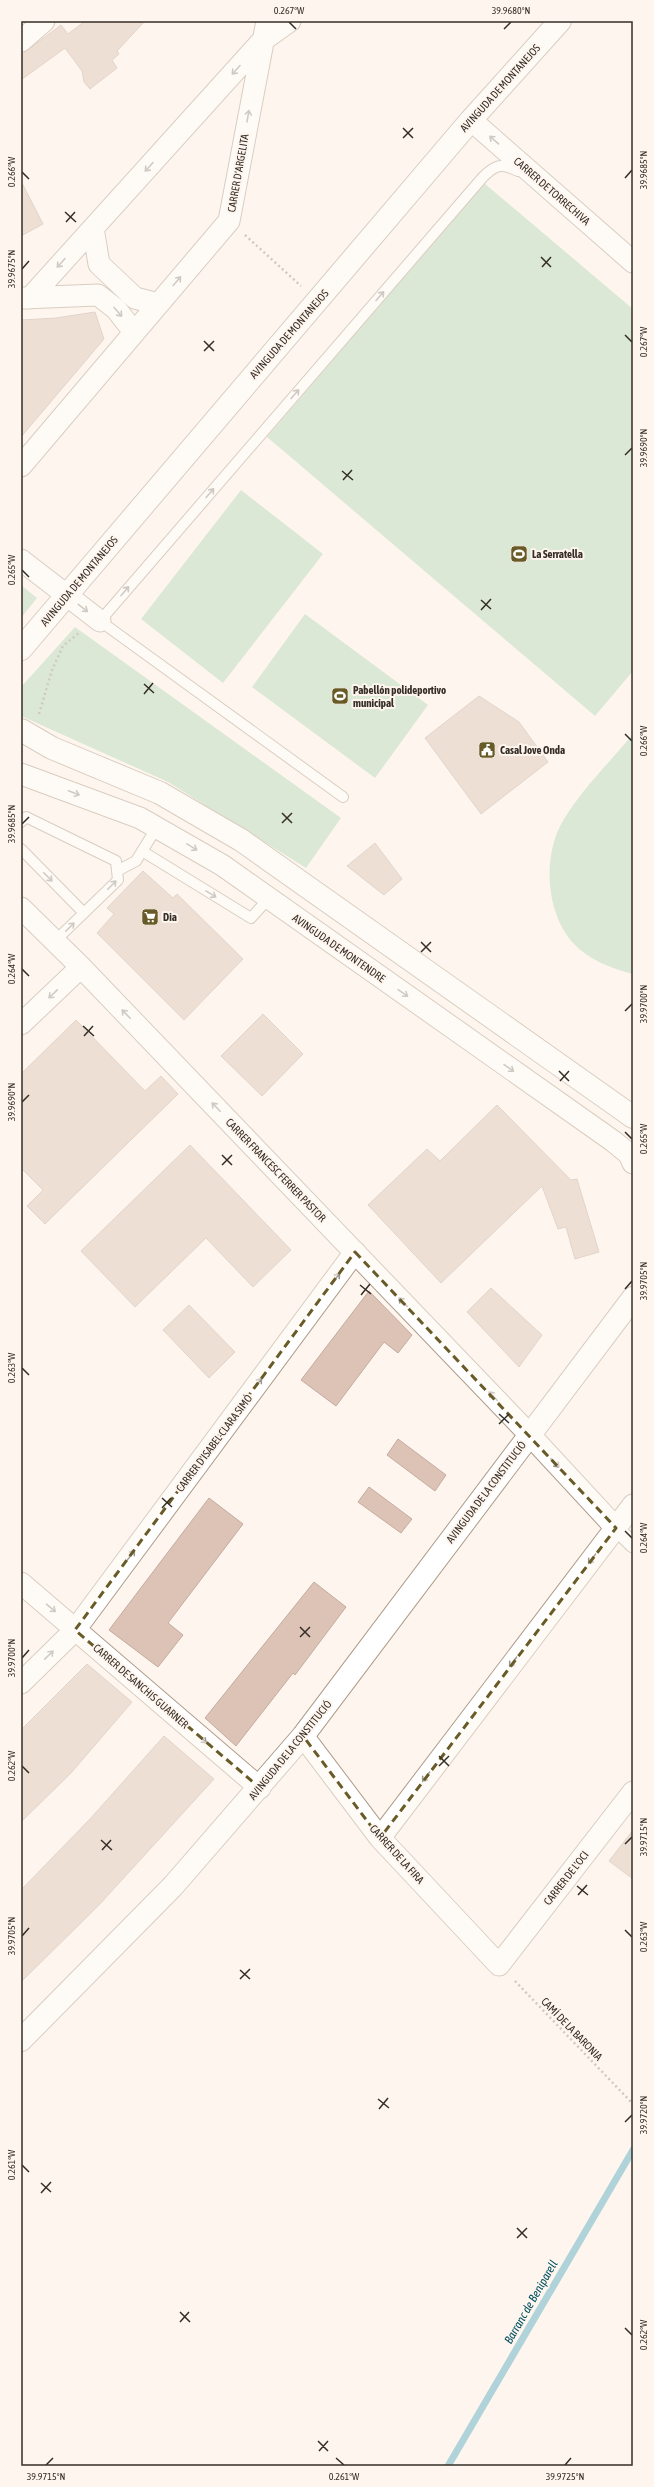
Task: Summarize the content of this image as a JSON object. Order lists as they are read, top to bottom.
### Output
{
  "streets": {
    "main road": ["AVINGUDA DE MONTANEJOS", "AVINGUDA DE LA CONSTITUCIÓ"],
    "street": [
      "CARRER D'ARGELITA",
      "CARRER DE TORRECHIVA",
      "AVINGUDA DE MONTENDRE",
      "CARRER FRANCESC FERRER PASTOR",
      "CARRER D'ISABEL-CLARA SIMÓ",
      "CARRER DE SANCHIS GUARNER",
      "CARRER DE LA FIRA",
      "CARRER DE L'OCI"
    ],
    "path": ["CAMÍ DE LA BARONIA"]
  },
  "crossings": [
    ["AVINGUDA DE MONTANEJOS", "CARRER DE TORRECHIVA"],
    ["CARRER FRANCESC FERRER PASTOR", "CARRER D'ISABEL-CLARA SIMÓ"],
    ["CARRER FRANCESC FERRER PASTOR", "AVINGUDA DE LA CONSTITUCIÓ"],
    ["CARRER D'ISABEL-CLARA SIMÓ", "CARRER DE SANCHIS GUARNER"],
    ["AVINGUDA DE LA CONSTITUCIÓ", "CARRER DE SANCHIS GUARNER"],
    ["AVINGUDA DE LA CONSTITUCIÓ", "CARRER DE LA FIRA"],
    ["CARRER DE LA FIRA", "CARRER DE L'OCI"],
    ["CARRER DE LA FIRA", "CAMÍ DE LA BARONIA"],
    ["CARRER DE L'OCI", "CAMÍ DE LA BARONIA"]
  ],
  "one_way": [
    "CARRER DE TORRECHIVA",
    "AVINGUDA DE MONTENDRE",
    "CARRER FRANCESC FERRER PASTOR",
    "CARRER D'ISABEL-CLARA SIMÓ",
    "CARRER DE SANCHIS GUARNER"
  ],
  "water": ["Barranc de Beniparell"],
  "places": {
    "sports": ["La Serratella", "Pabellón polideportivo municipal"],
    "public building": ["Casal Jove Onda"],
    "supermarket": ["Dia"]
  },
  "coordinates": [
    "0.267°W",
    "39.9680°N",
    "39.9685°N",
    "0.266°W",
    "39.9675°N",
    "39.9690°N",
    "0.265°W",
    "0.264°W",
    "39.9700°N",
    "39.9705°N",
    "0.263°W",
    "0.262°W",
    "39.9715°N",
    "39.9720°N",
    "0.261°W",
    "39.9725°N"
  ]
}
